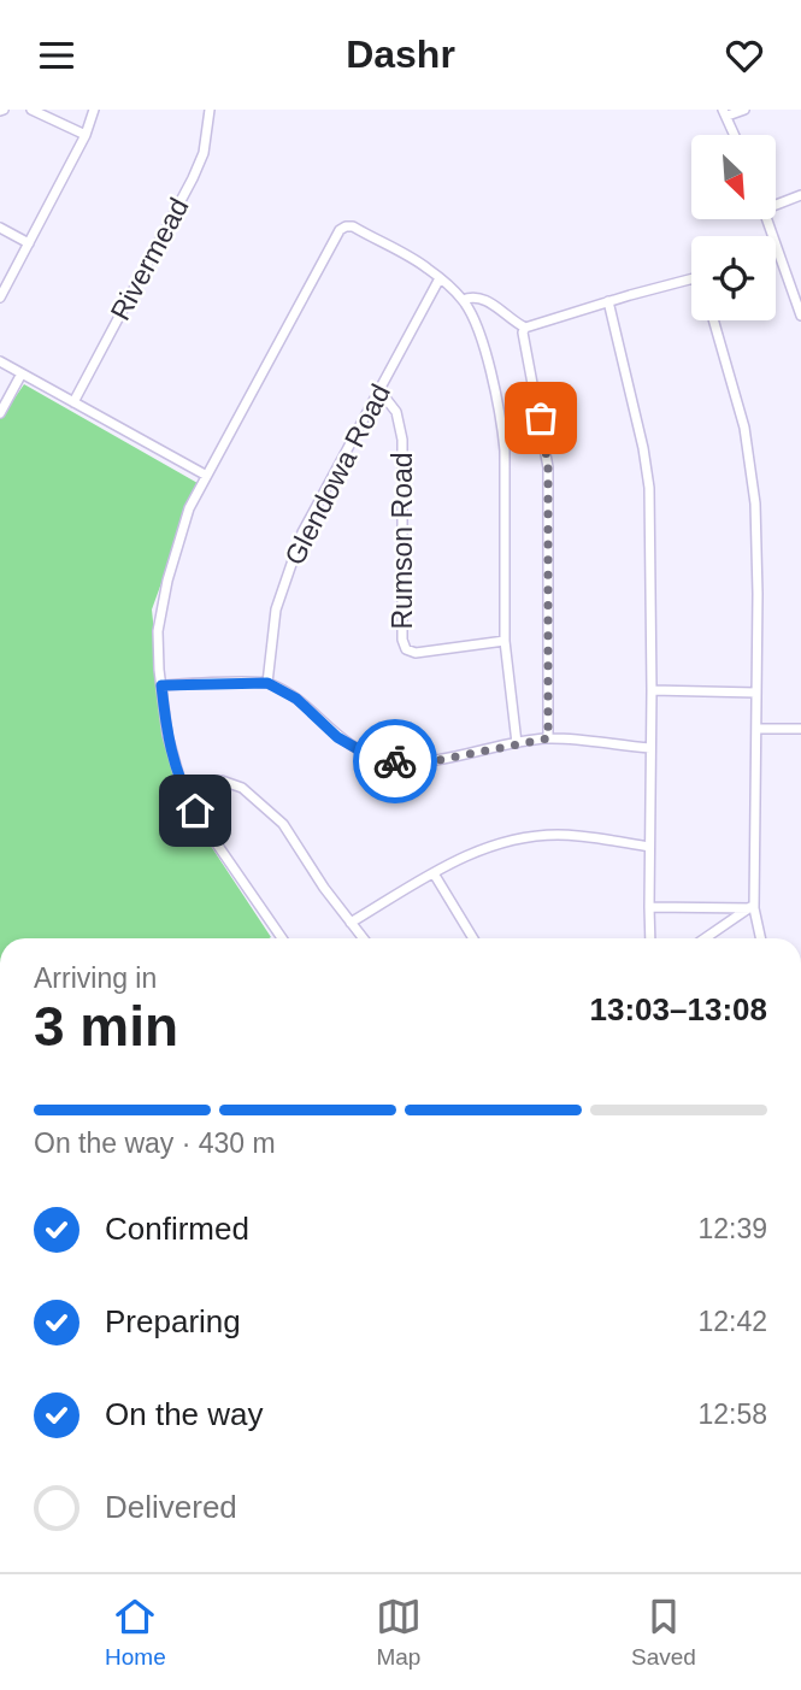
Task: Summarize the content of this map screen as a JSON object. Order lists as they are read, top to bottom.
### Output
{
  "streets": {
    "street": ["Rivermead", "Glendowa Road", "Rumson Road"]
  },
  "crossings": [
    ["Glendowa Road", "Rumson Road"]
  ],
  "north": "bottom right",
  "page": {
    "header": "Dashr",
    "heading": ["3 min", "Arriving in", "13:03–13:08"],
    "bar": "On the way · 430 m",
    "list": [
      ["Confirmed", "12:39"],
      ["Preparing", "12:42"],
      ["On the way", "12:58"],
      "Delivered"
    ],
    "tabs": ["Home", "Map", "Saved"]
  }
}
